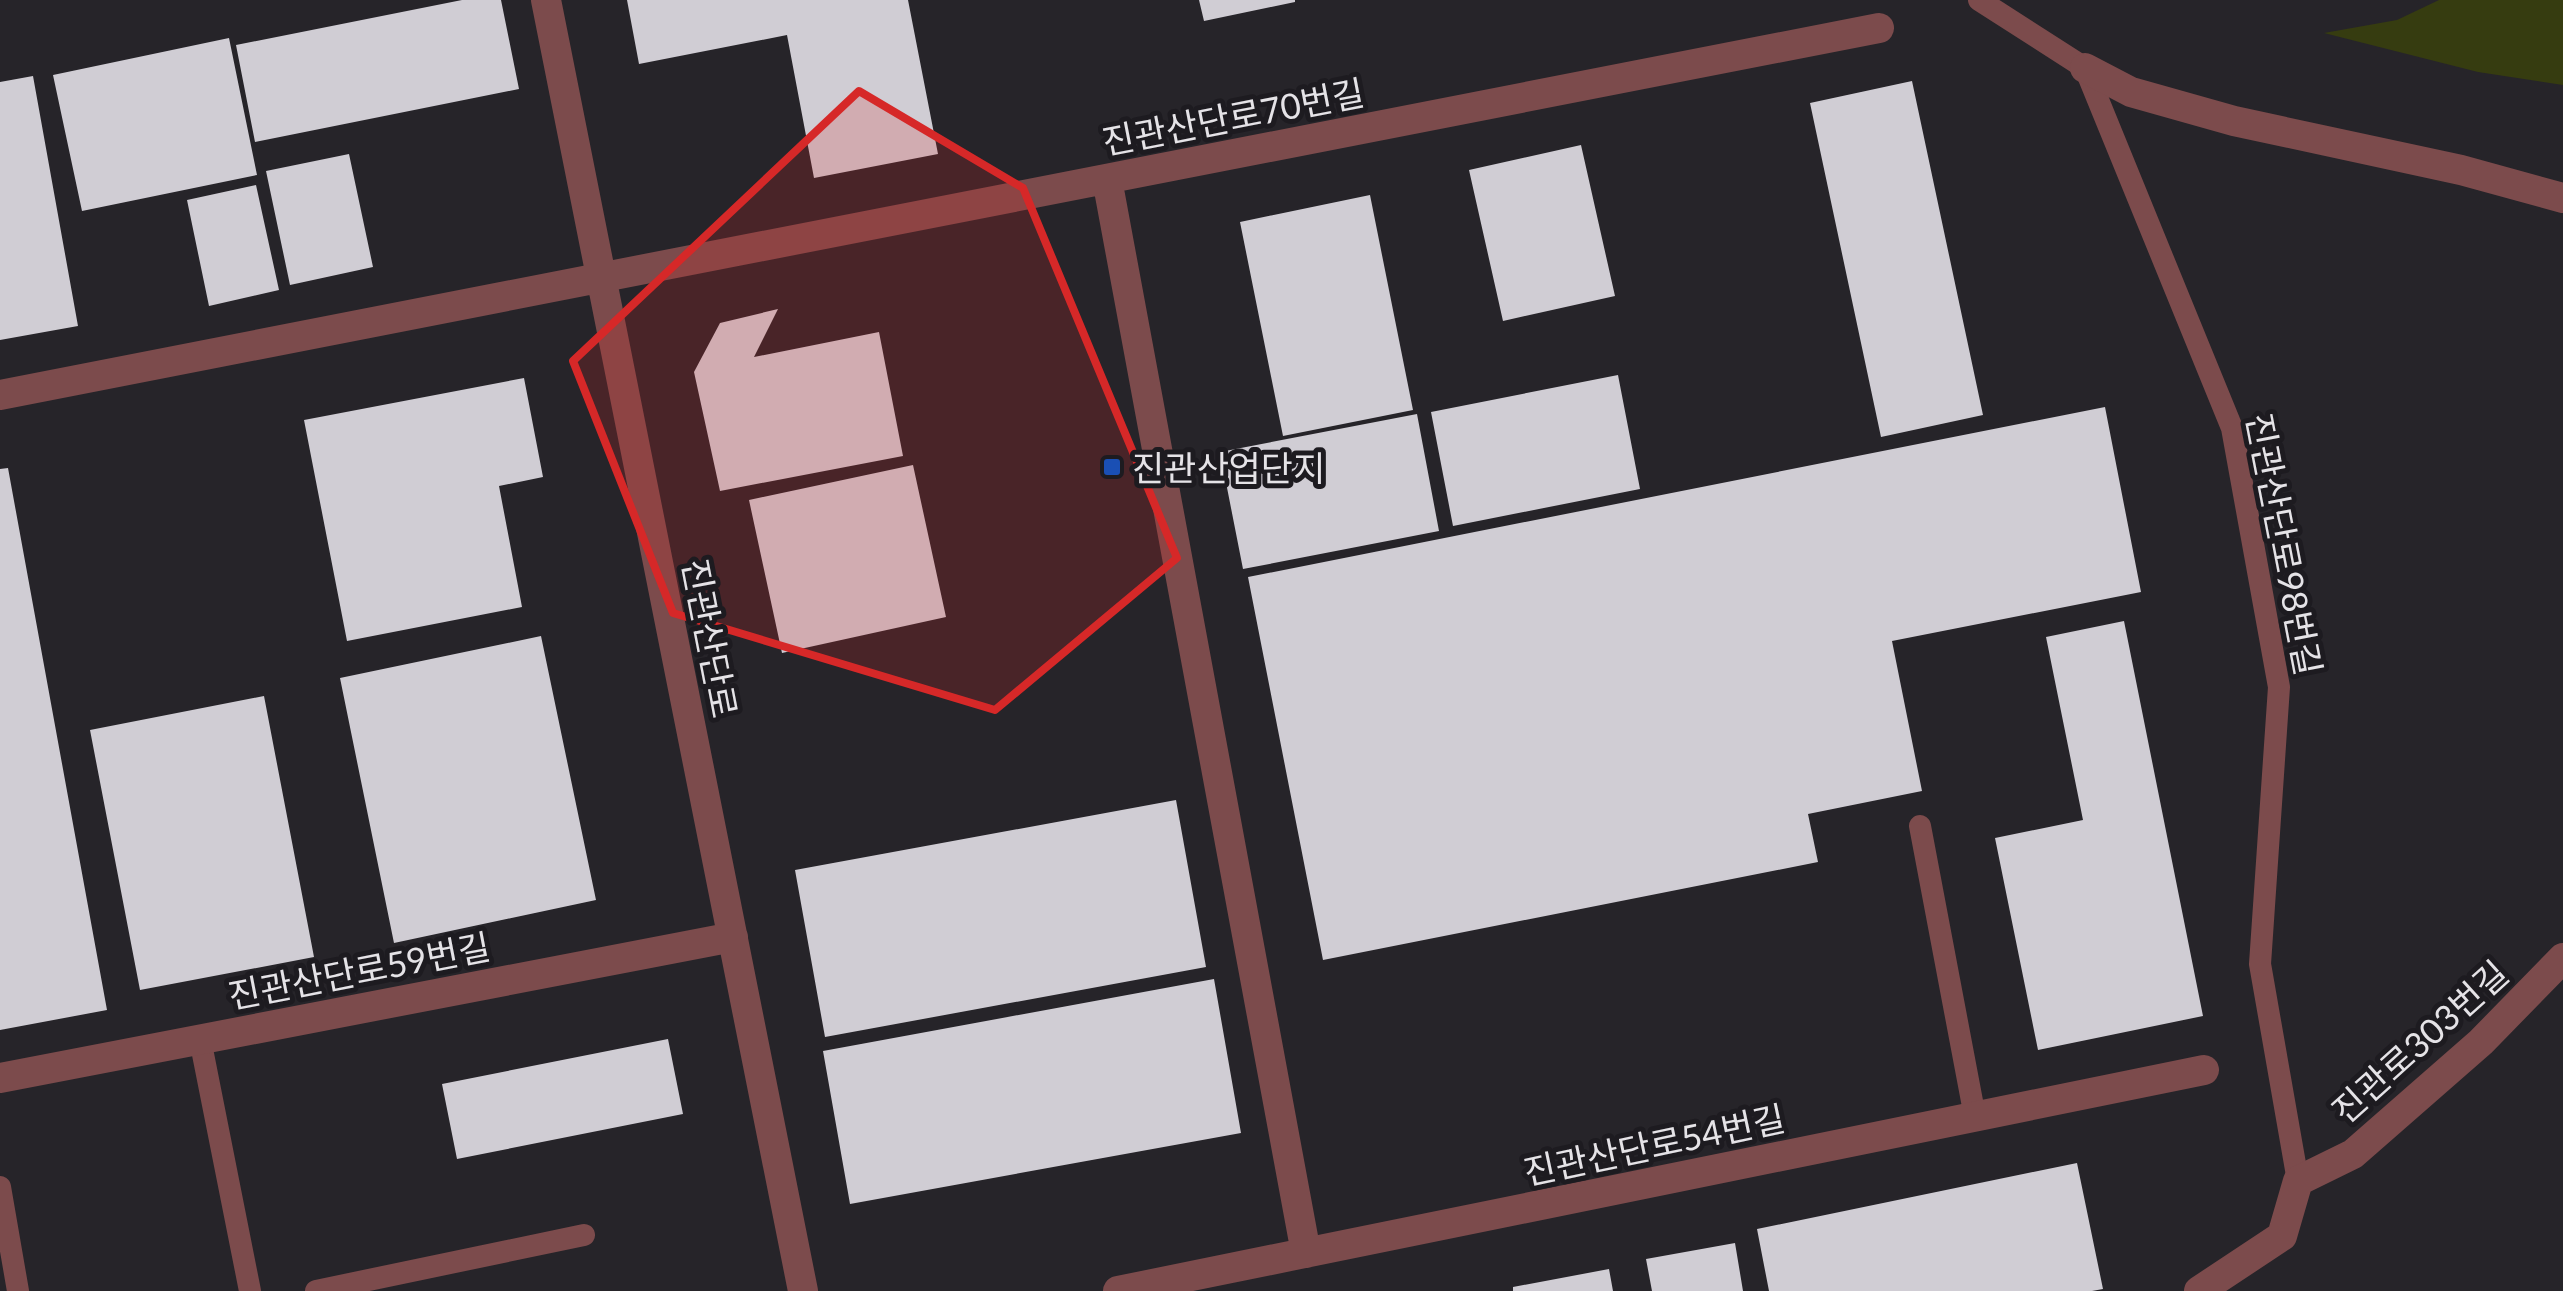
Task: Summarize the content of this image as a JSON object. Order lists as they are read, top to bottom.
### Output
{
  "streets": {
    "street": [
      "진관산단로70번길",
      "진관산단로",
      "진관산단로59번길",
      "진관로303번길",
      "진관산단로54번길"
    ],
    "lane": ["진관산단로98번길"]
  },
  "crossings": [
    ["진관산단로70번길", "진관산단로"],
    ["진관산단로98번길", "진관로303번길"],
    ["진관산단로", "진관산단로59번길"]
  ],
  "places": {
    "transit": ["진관산업단지"]
  }
}
